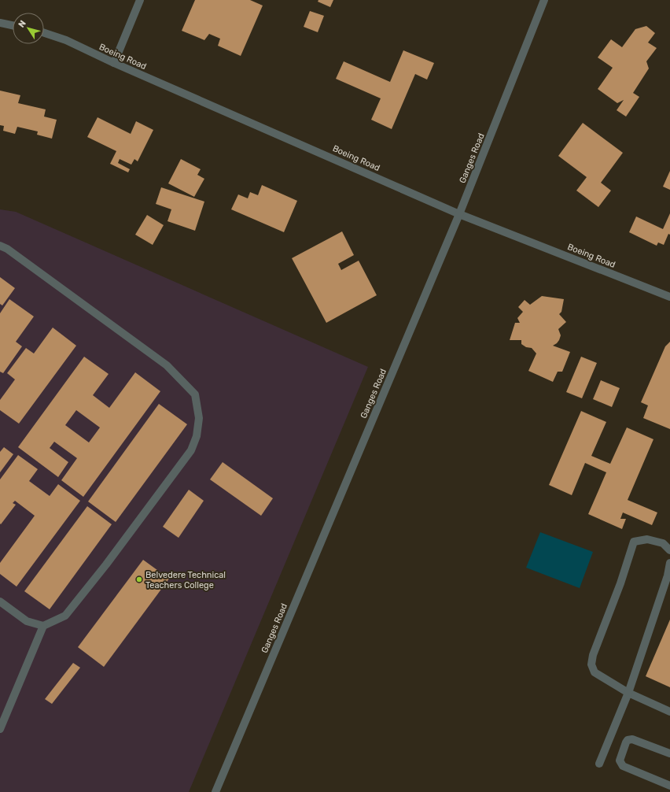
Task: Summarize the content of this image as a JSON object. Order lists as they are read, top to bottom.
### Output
{
  "streets": {
    "street": ["Boeing Road", "Ganges Road"]
  },
  "crossings": [
    ["Boeing Road", "Ganges Road"]
  ],
  "places": ["Belvedere Technical Teachers College"],
  "north": "top left"
}
